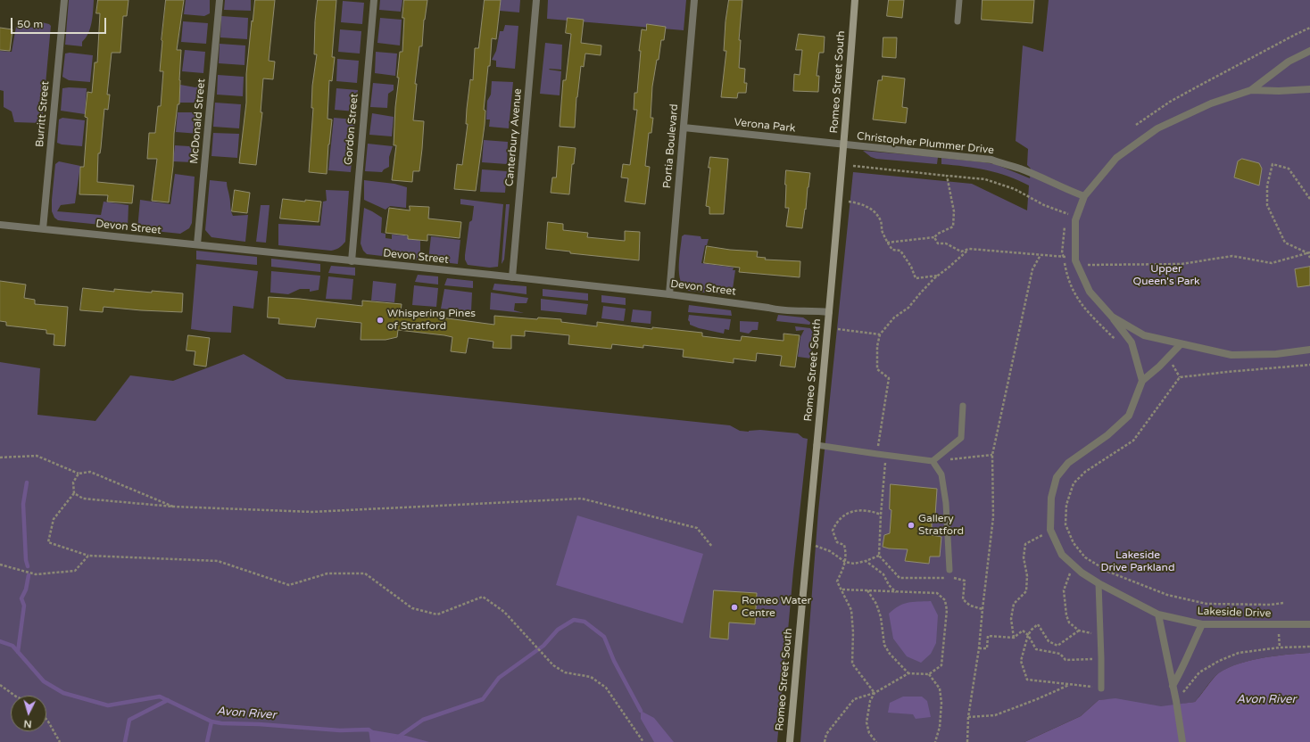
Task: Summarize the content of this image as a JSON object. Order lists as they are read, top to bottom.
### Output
{
  "streets": {
    "main road": ["Romeo Street South"],
    "street": [
      "Burritt Street",
      "McDonald Street",
      "Verona Park",
      "Gordon Street",
      "Canterbury Avenue",
      "Christopher Plummer Drive",
      "Portia Boulevard",
      "Devon Street",
      "Lakeside Drive"
    ]
  },
  "crossings": [
    ["Romeo Street South", "Verona Park"],
    ["Romeo Street South", "Christopher Plummer Drive"],
    ["Romeo Street South", "Devon Street"],
    ["Burritt Street", "Devon Street"],
    ["McDonald Street", "Devon Street"],
    ["Verona Park", "Christopher Plummer Drive"],
    ["Verona Park", "Portia Boulevard"],
    ["Gordon Street", "Devon Street"],
    ["Canterbury Avenue", "Devon Street"],
    ["Portia Boulevard", "Devon Street"]
  ],
  "water": ["Avon River"],
  "parks": ["Upper Queen's Park", "Lakeside Drive Parkland"],
  "places": ["Whispering Pines of Stratford", "Gallery Stratford", "Romeo Water Centre"],
  "scale_bar": "50 m",
  "north": "bottom"
}
